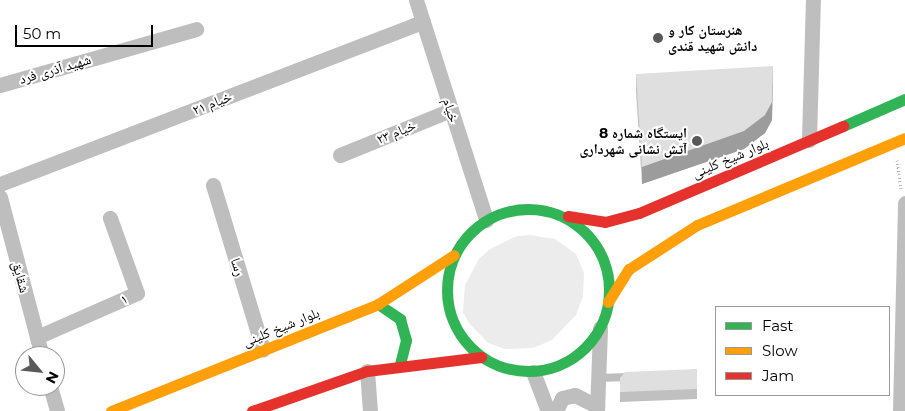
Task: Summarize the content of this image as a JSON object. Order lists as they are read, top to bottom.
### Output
{
  "streets": {
    "main road": ["بلوار شیخ کلینی"],
    "street": [
      "شهید آذری فرد",
      "خیام ۲۱",
      "خیام",
      "خیام ۲۳",
      "رسا",
      "شقایق",
      "۱"
    ]
  },
  "crossings": [
    ["خیام ۲۱", "خیام"],
    ["خیام", "خیام ۲۳"],
    ["خیام", "بلوار شیخ کلینی"],
    ["بلوار شیخ کلینی", "رسا"],
    ["شقایق", "۱"]
  ],
  "places": ["هنرستان کار و دانش شهید قندی", "ایستگاه شماره 8 آتش نشانی شهرداری"],
  "legend": ["Fast", "Slow", "Jam"],
  "scale_bar": "50 m",
  "north": "bottom right"
}
